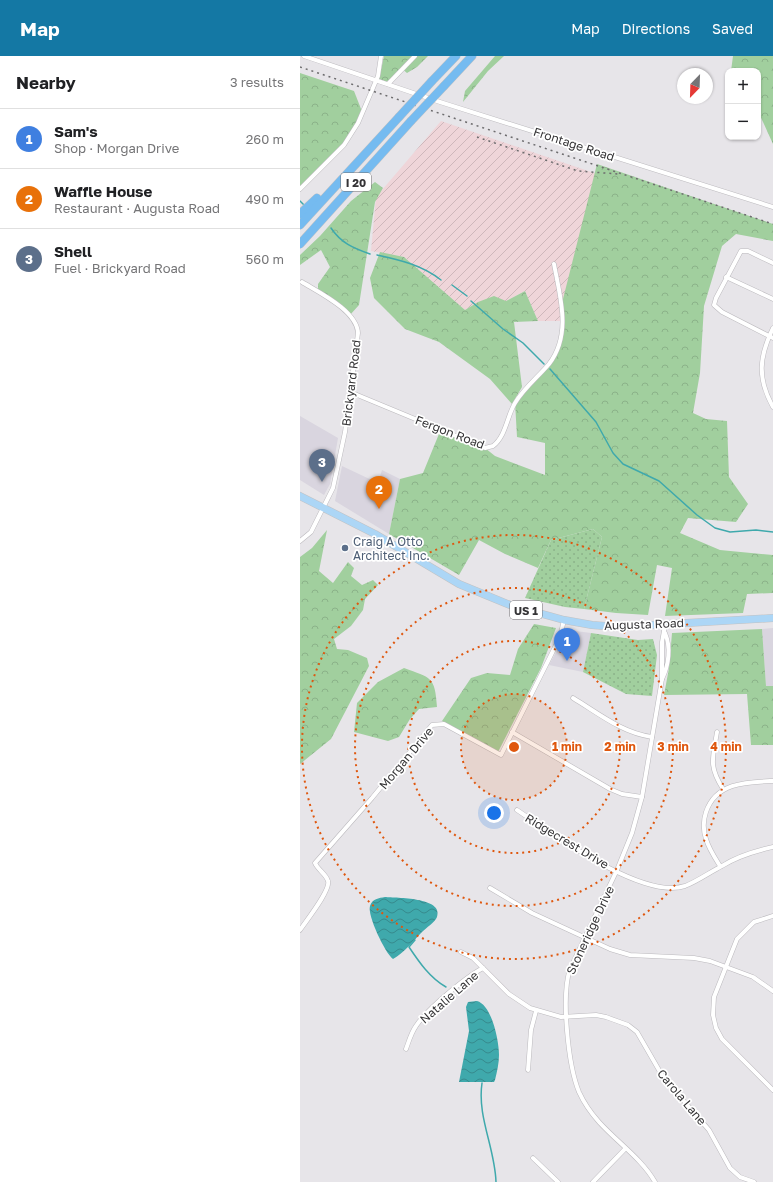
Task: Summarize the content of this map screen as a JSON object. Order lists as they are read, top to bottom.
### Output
{
  "streets": {
    "highway": ["I 20"],
    "main road": ["US 1", "Augusta Road"],
    "street": [
      "Frontage Road",
      "Brickyard Road",
      "Fergon Road",
      "Morgan Drive",
      "Ridgecrest Drive",
      "Stoneridge Drive",
      "Natalie Lane",
      "Carola Lane"
    ]
  },
  "crossings": [
    ["Brickyard Road", "Fergon Road"],
    ["Brickyard Road", "Augusta Road"],
    ["Augusta Road", "Morgan Drive"],
    ["Augusta Road", "Stoneridge Drive"],
    ["Ridgecrest Drive", "Stoneridge Drive"],
    ["Stoneridge Drive", "Carola Lane"],
    ["Natalie Lane", "Carola Lane"]
  ],
  "places": ["Craig A Otto Architect Inc."],
  "north": "bottom left",
  "page": {
    "header": "Map",
    "nav": ["Map", "Directions", "Saved"],
    "heading": ["Nearby", "3 results"],
    "map_buttons": ["+", "−"],
    "list": [
      {
        "mark": "1",
        "name": "Sam's",
        "note": "Shop · Morgan Drive",
        "value": "260 m"
      },
      {
        "mark": "2",
        "name": "Waffle House",
        "note": "Restaurant · Augusta Road",
        "value": "490 m"
      },
      {
        "mark": "3",
        "name": "Shell",
        "note": "Fuel · Brickyard Road",
        "value": "560 m"
      }
    ],
    "pins": ["3", "2", "1"]
  },
  "rings": [
    "1 min",
    "2 min",
    "3 min",
    "4 min"
  ]
}
